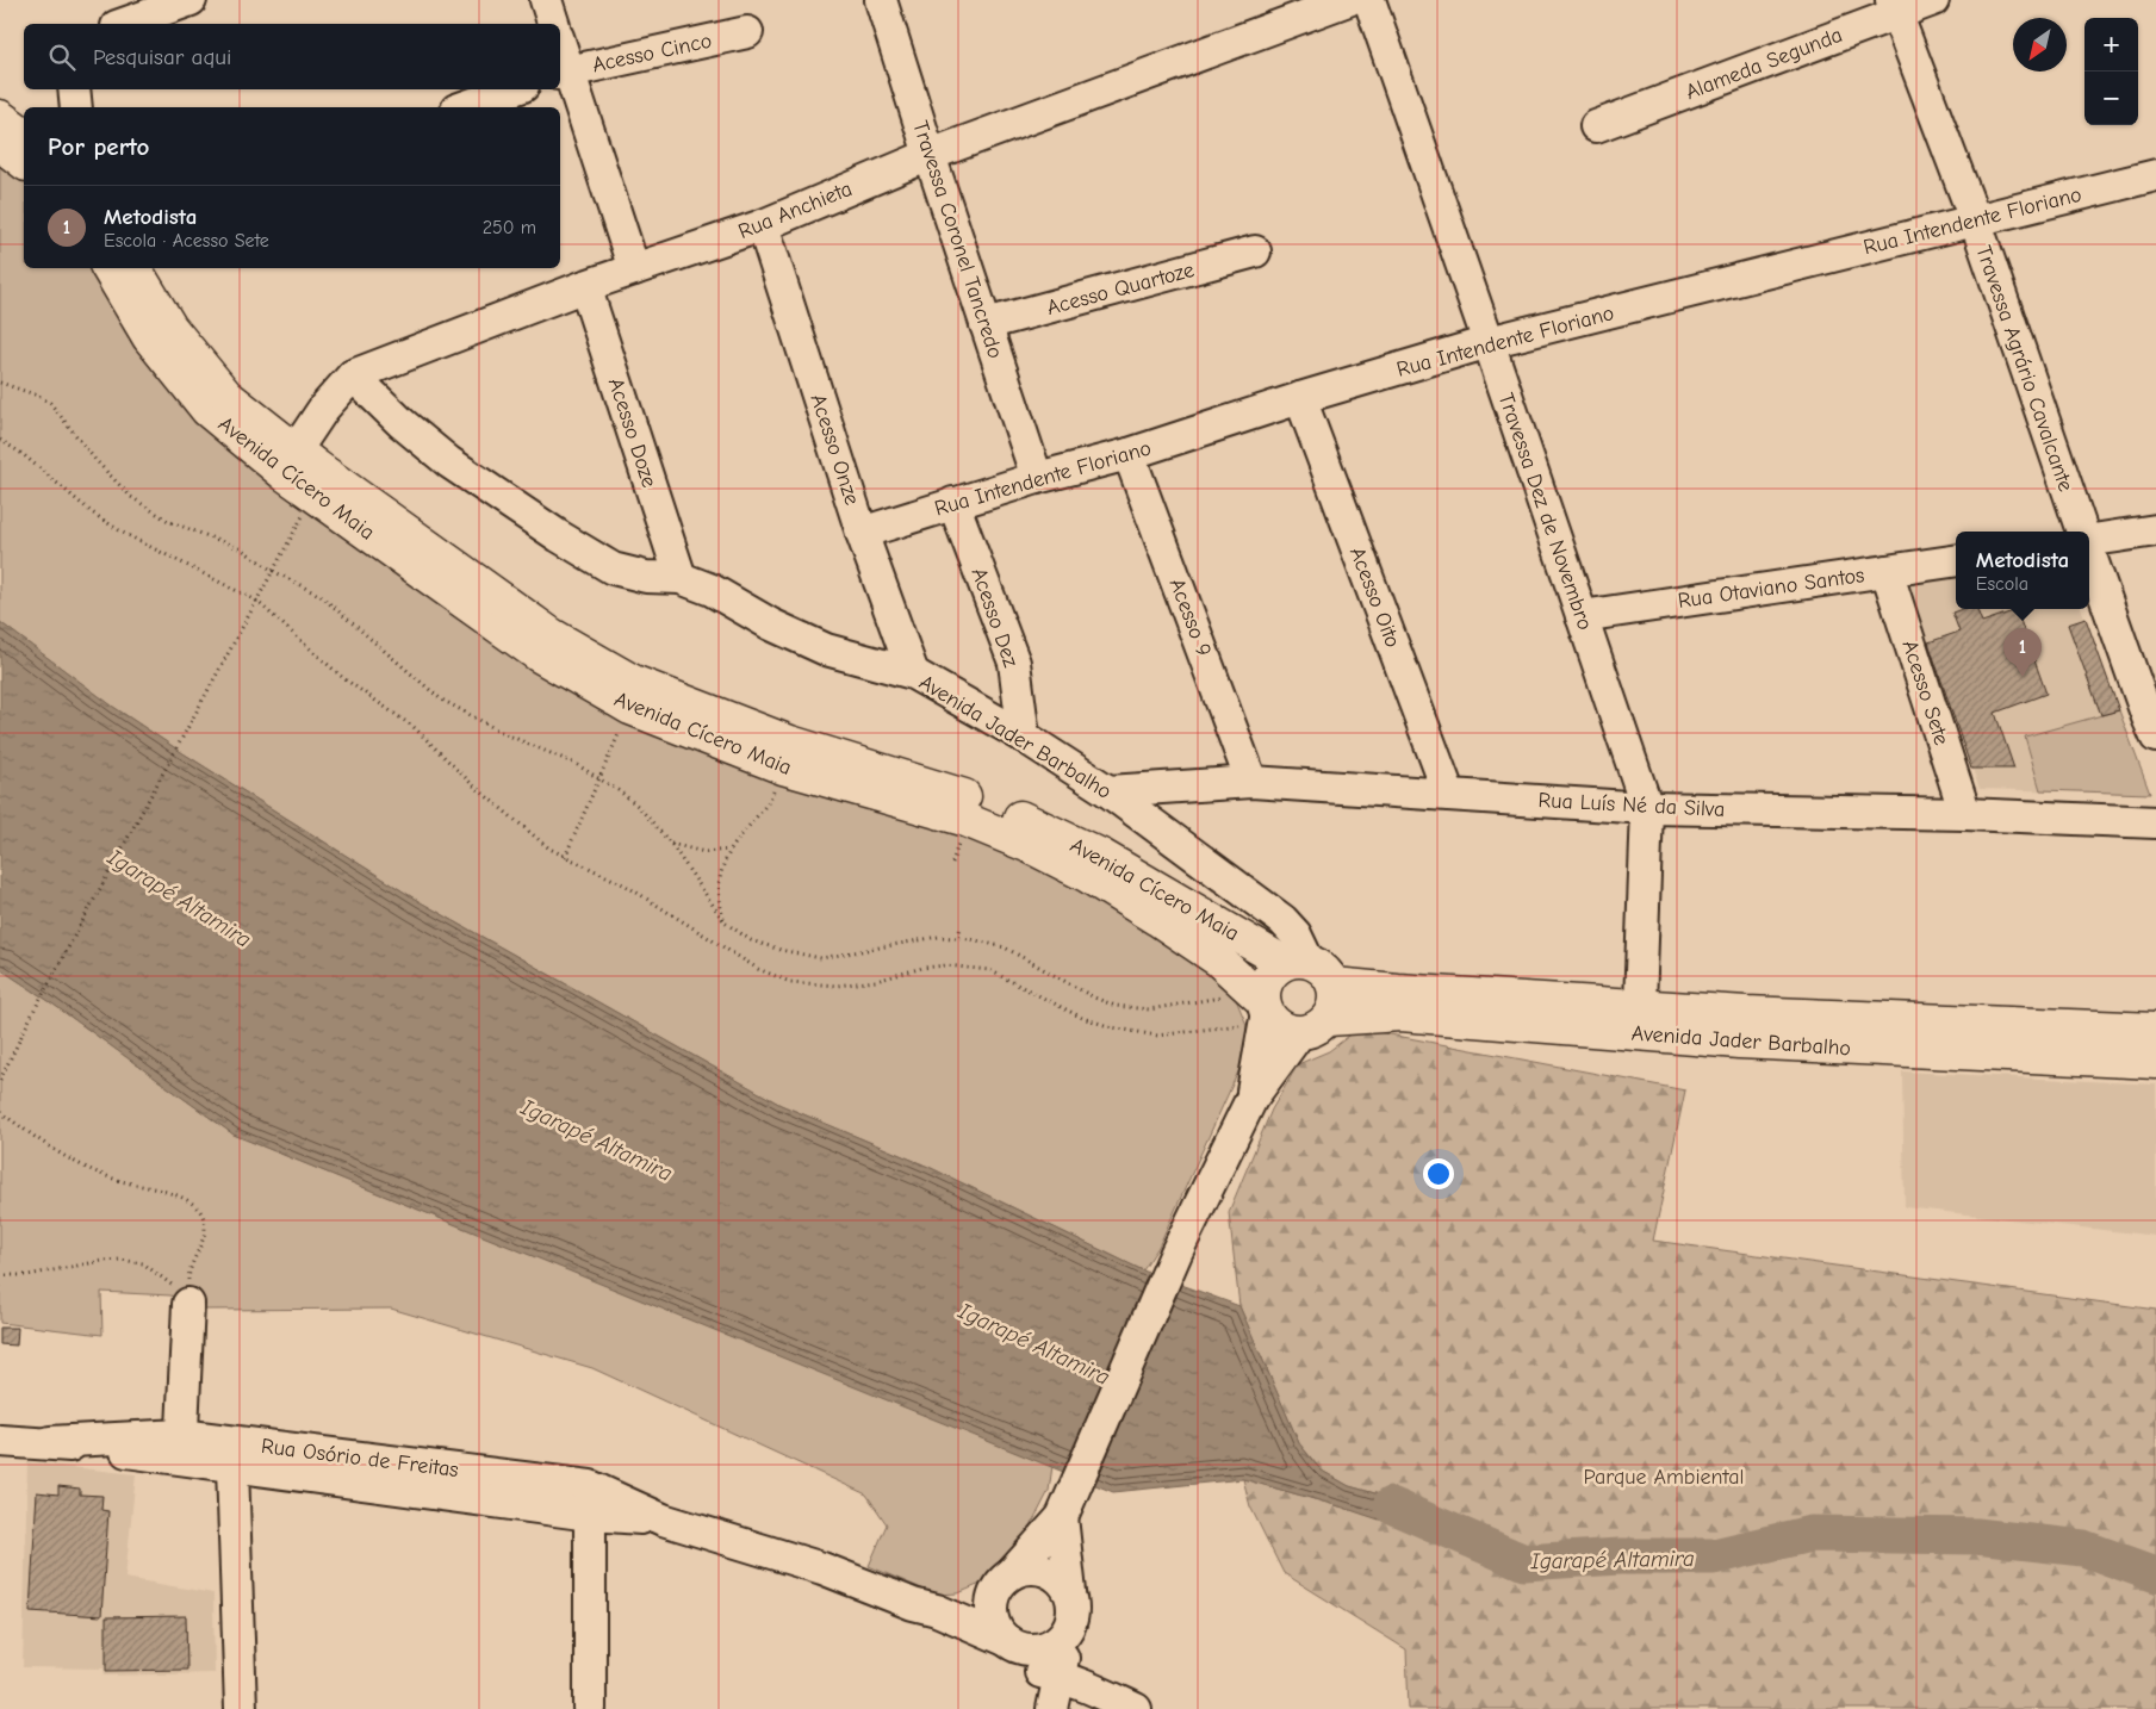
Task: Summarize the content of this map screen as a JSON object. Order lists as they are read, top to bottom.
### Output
{
  "streets": {
    "main road": ["Avenida Cícero Maia", "Avenida Jader Barbalho"],
    "street": [
      "Acesso Cinco",
      "Alameda Segunda",
      "Rua Anchieta",
      "Rua Intendente Floriano",
      "Travessa Coronel Tancredo",
      "Acesso Quartoze",
      "Travessa Agrário Cavalcante",
      "Acesso Doze",
      "Acesso Onze",
      "Travessa Dez de Novembro",
      "Rua Otaviano Santos",
      "Acesso Oito",
      "Acesso Dez",
      "Acesso 9",
      "Acesso Sete",
      "Rua Luís Né da Silva",
      "Rua Osório de Freitas"
    ]
  },
  "crossings": [
    ["Alameda Segunda", "Travessa Agrário Cavalcante"],
    ["Rua Anchieta", "Travessa Coronel Tancredo"],
    ["Rua Anchieta", "Acesso Doze"],
    ["Rua Anchieta", "Acesso Onze"],
    ["Rua Anchieta", "Avenida Cícero Maia"],
    ["Rua Anchieta", "Avenida Jader Barbalho"],
    ["Rua Intendente Floriano", "Travessa Coronel Tancredo"],
    ["Rua Intendente Floriano", "Travessa Agrário Cavalcante"],
    ["Rua Intendente Floriano", "Acesso Onze"],
    ["Rua Intendente Floriano", "Travessa Dez de Novembro"],
    ["Rua Intendente Floriano", "Acesso Oito"],
    ["Rua Intendente Floriano", "Acesso Dez"],
    ["Rua Intendente Floriano", "Acesso 9"],
    ["Travessa Coronel Tancredo", "Acesso Quartoze"],
    ["Acesso Doze", "Avenida Jader Barbalho"],
    ["Acesso Onze", "Avenida Jader Barbalho"],
    ["Avenida Cícero Maia", "Avenida Jader Barbalho"],
    ["Travessa Dez de Novembro", "Rua Otaviano Santos"],
    ["Travessa Dez de Novembro", "Avenida Jader Barbalho"],
    ["Travessa Dez de Novembro", "Rua Luís Né da Silva"],
    ["Rua Otaviano Santos", "Acesso Sete"],
    ["Acesso Oito", "Rua Luís Né da Silva"],
    ["Acesso Dez", "Avenida Jader Barbalho"],
    ["Acesso 9", "Rua Luís Né da Silva"],
    ["Acesso Sete", "Rua Luís Né da Silva"],
    ["Avenida Jader Barbalho", "Rua Luís Né da Silva"]
  ],
  "water": ["Igarapé Altamira"],
  "parks": ["Parque Ambiental"],
  "north": "bottom left",
  "page": {
    "map_buttons": ["+", "−"],
    "search": "Pesquisar aqui",
    "heading": "Por perto",
    "list": [
      {
        "mark": "1",
        "name": "Metodista",
        "note": "Escola · Acesso Sete",
        "value": "250 m"
      }
    ],
    "popup": ["Metodista", "Escola"],
    "pins": "1"
  }
}
